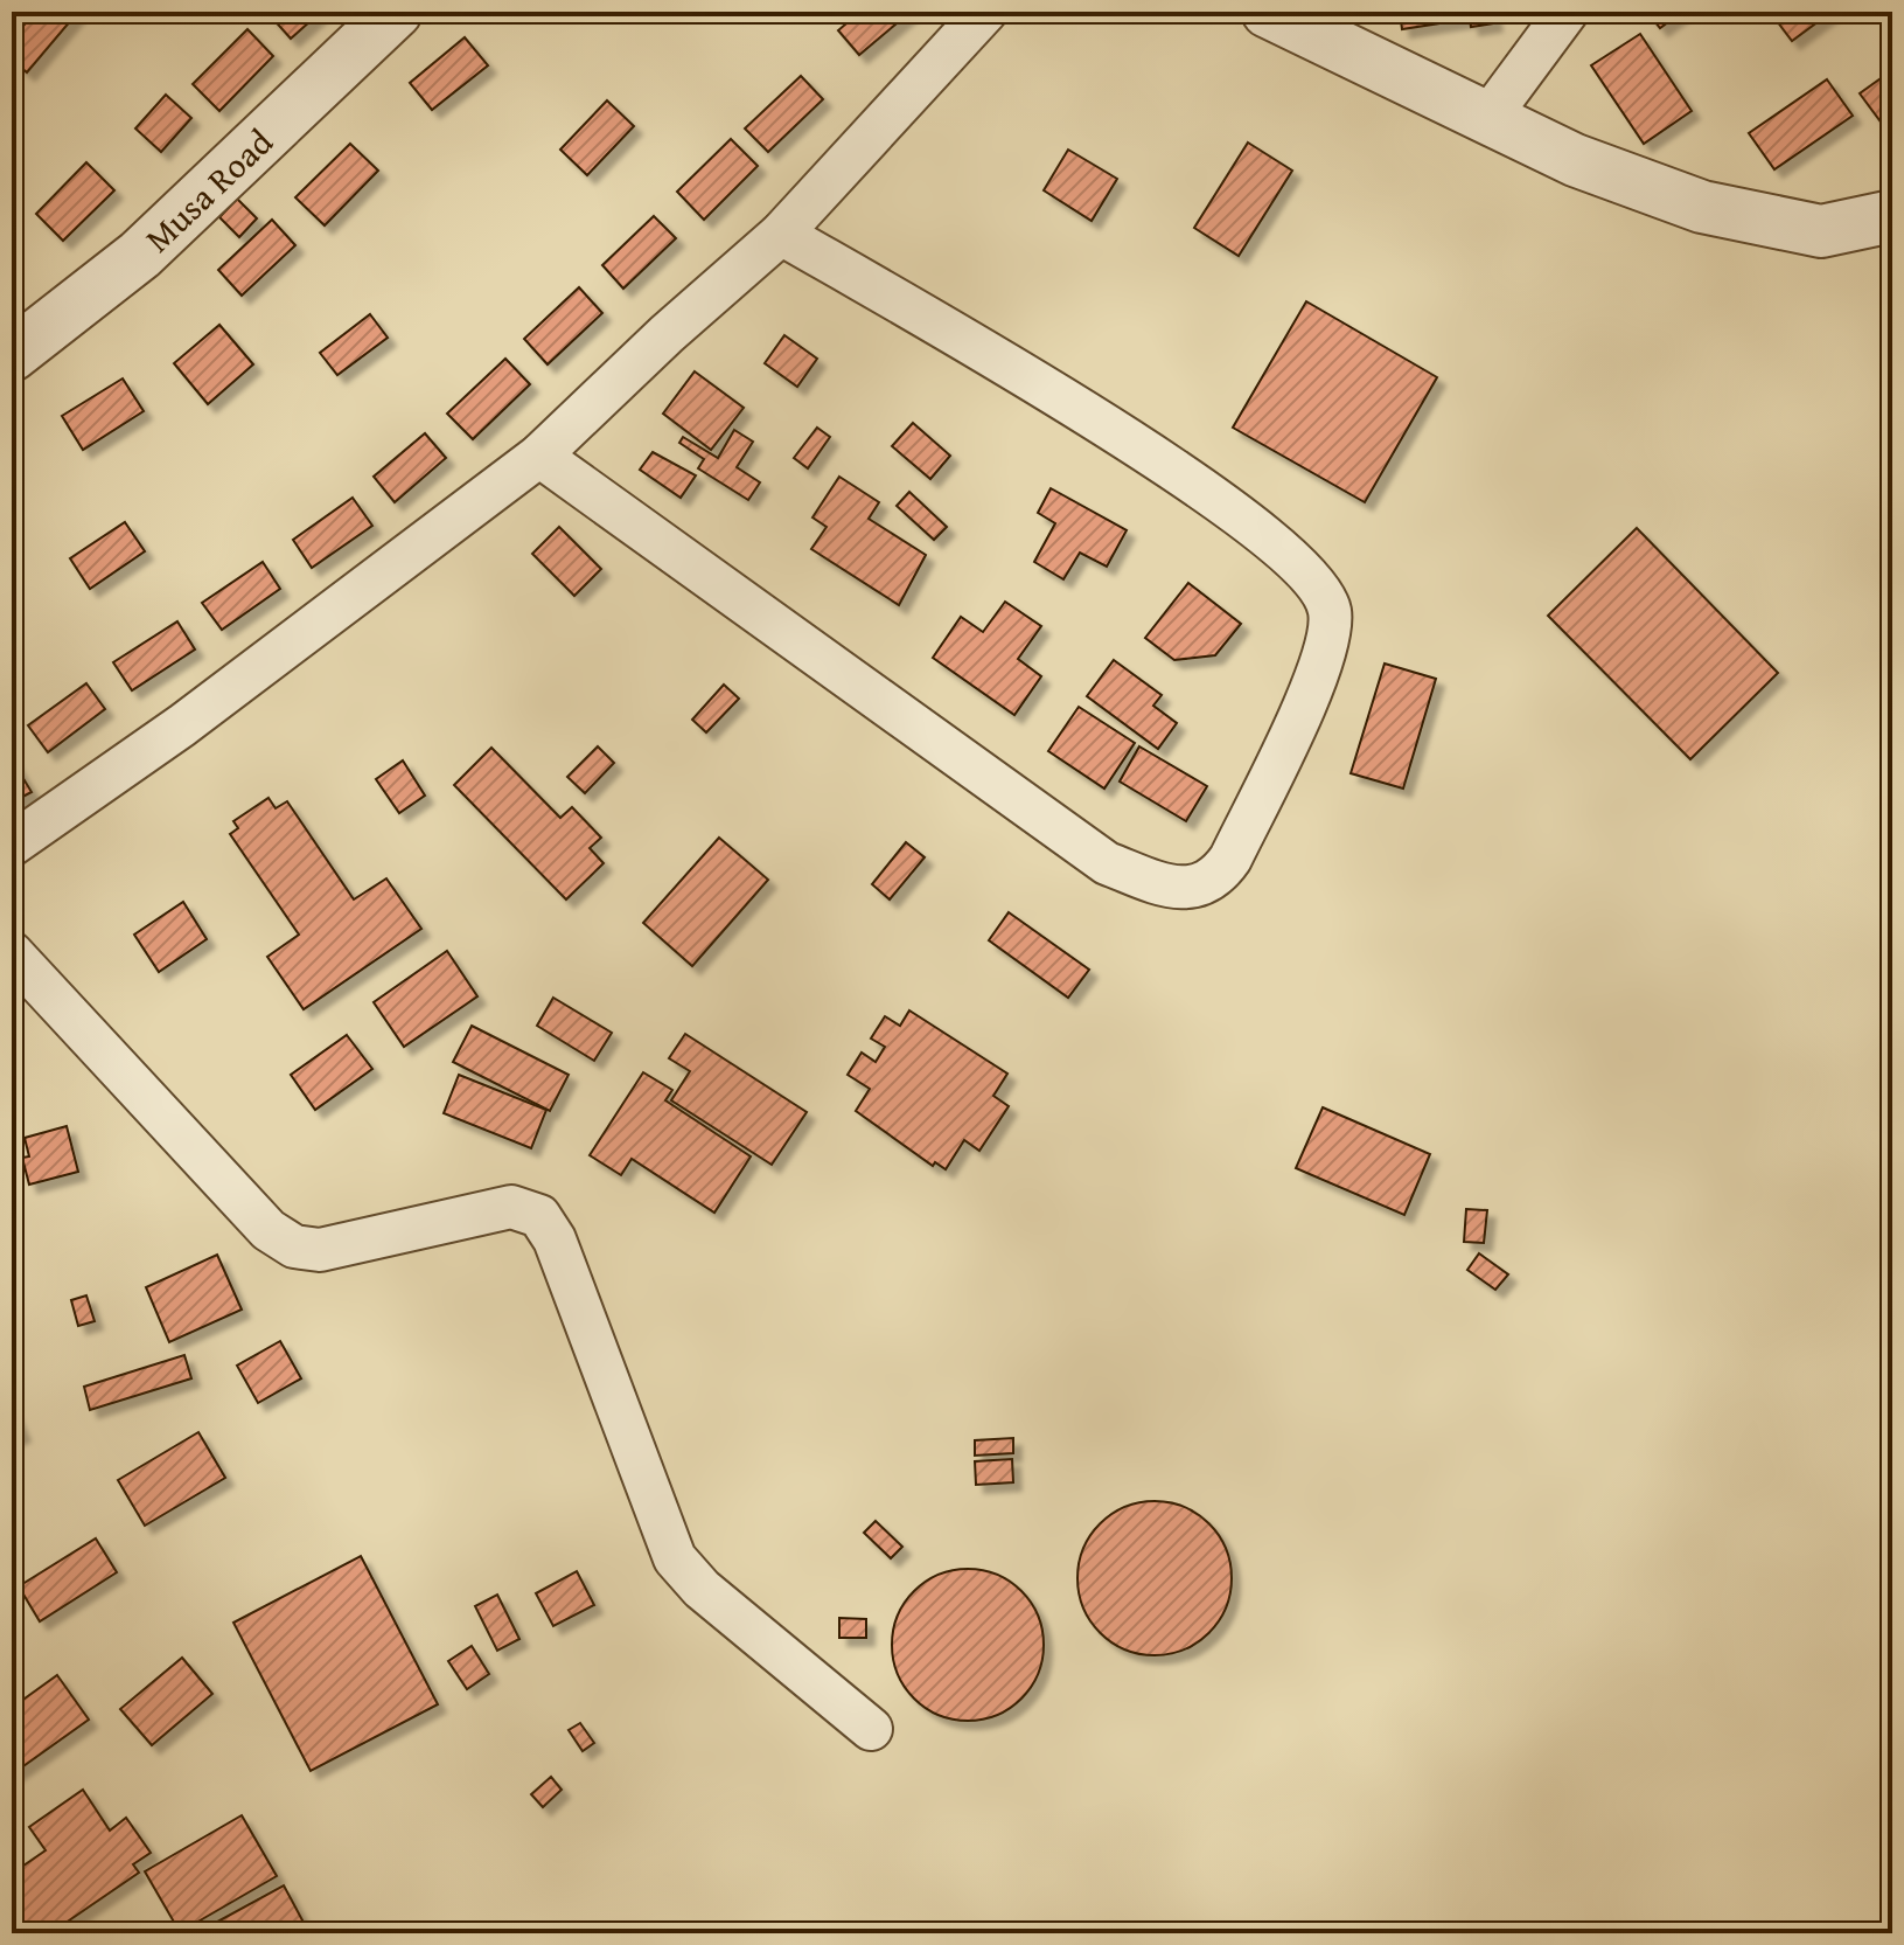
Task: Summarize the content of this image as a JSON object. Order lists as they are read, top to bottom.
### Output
{
  "streets": {
    "street": ["Musa Road"]
  }
}
